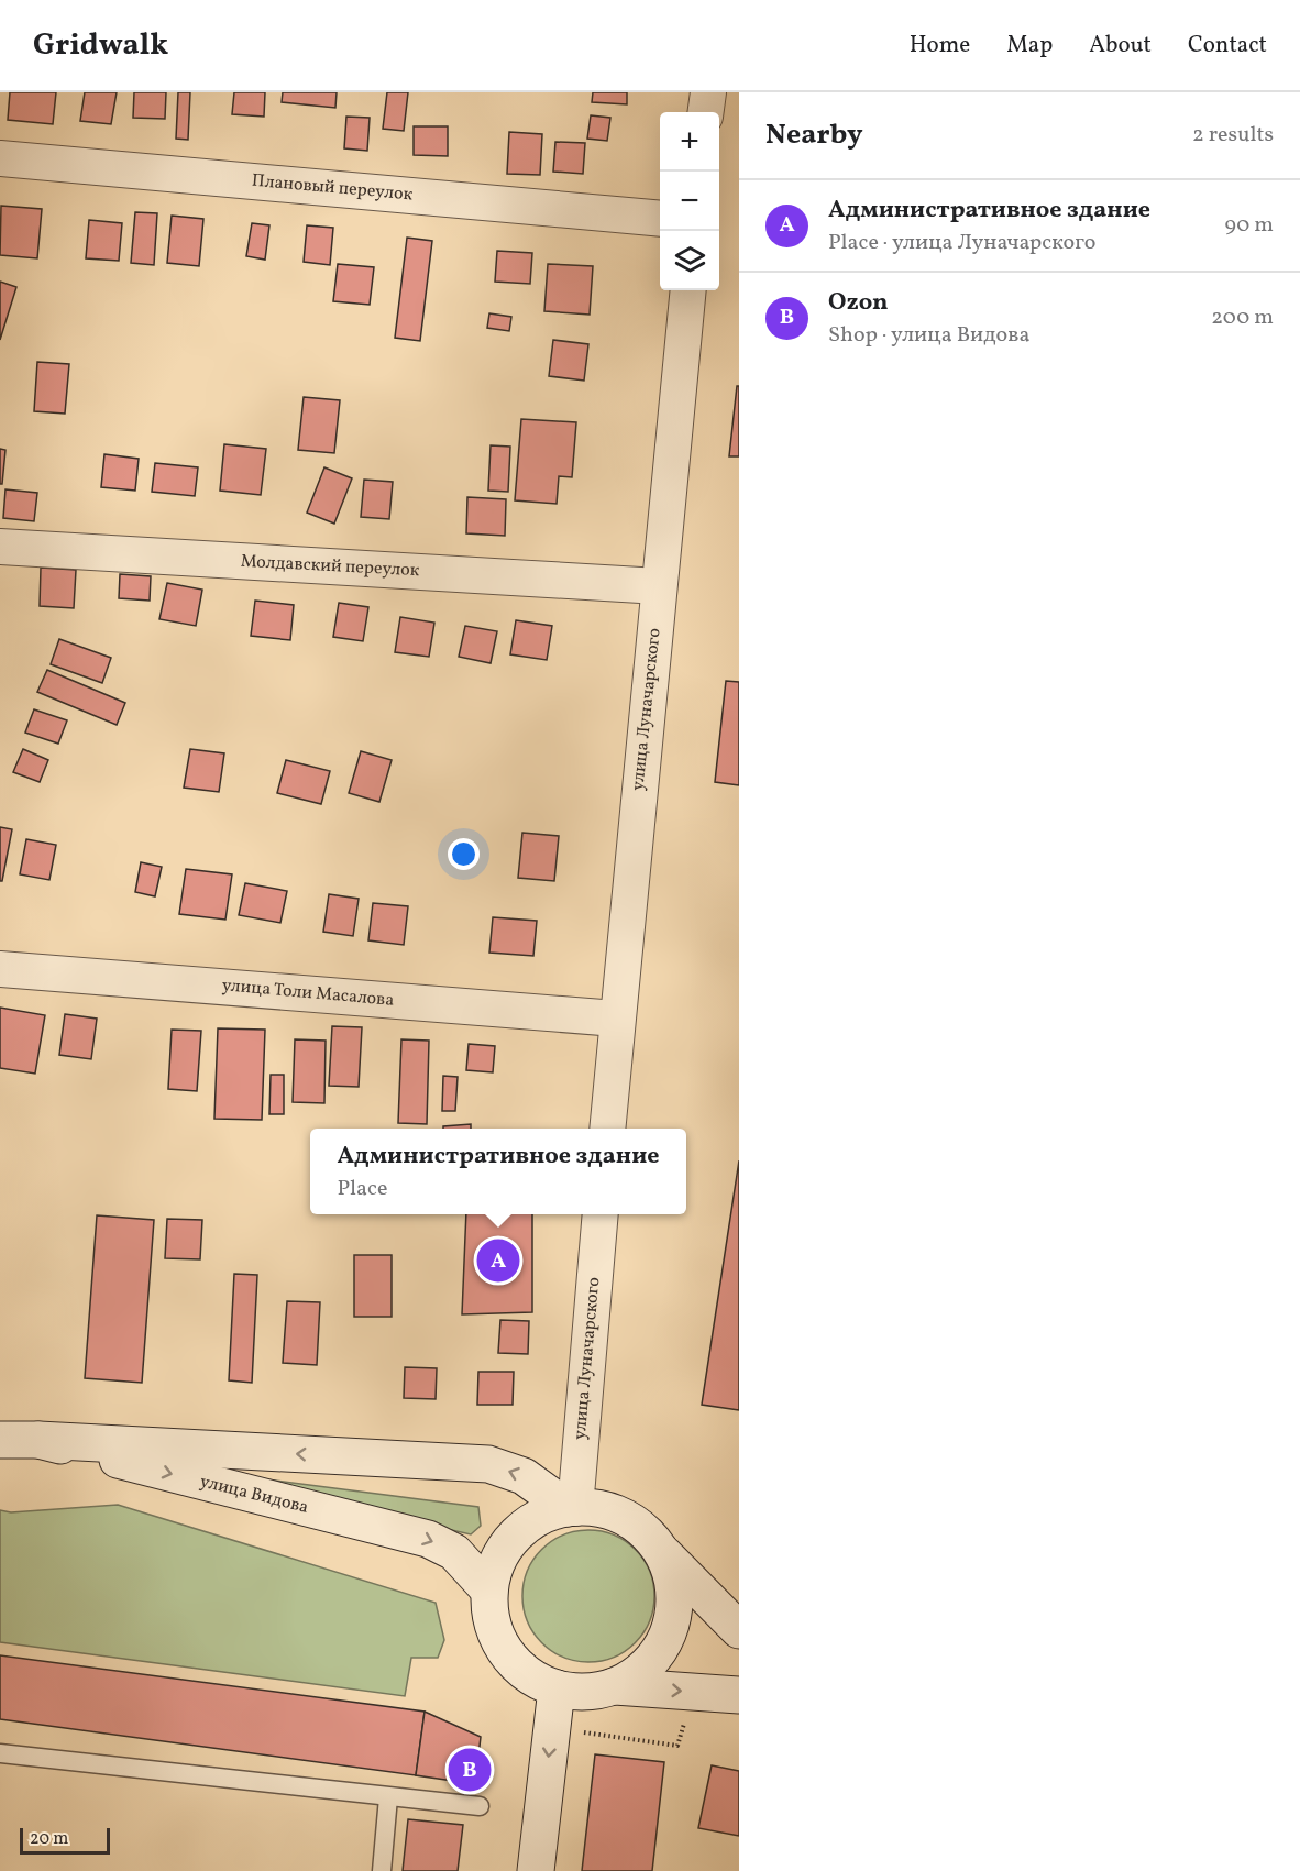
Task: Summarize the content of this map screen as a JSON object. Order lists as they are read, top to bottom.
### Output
{
  "streets": {
    "street": [
      "Плановый переулок",
      "Молдавский переулок",
      "улица Луначарского",
      "улица Толи Масалова",
      "улица Видова"
    ]
  },
  "crossings": [
    ["Молдавский переулок", "улица Луначарского"],
    ["улица Луначарского", "улица Толи Масалова"],
    ["улица Луначарского", "улица Видова"]
  ],
  "scale_bar": "20 m",
  "page": {
    "header": "Gridwalk",
    "nav": [
      "Home",
      "Map",
      "About",
      "Contact"
    ],
    "heading": ["Nearby", "2 results"],
    "map_buttons": ["+", "−"],
    "list": [
      {
        "mark": "A",
        "name": "Административное здание",
        "note": "Place · улица Луначарского",
        "value": "90 m"
      },
      {
        "mark": "B",
        "name": "Ozon",
        "note": "Shop · улица Видова",
        "value": "200 m"
      }
    ],
    "popup": ["Административное здание", "Place"],
    "pins": ["A", "B"],
    "scale": "20 m"
  }
}
